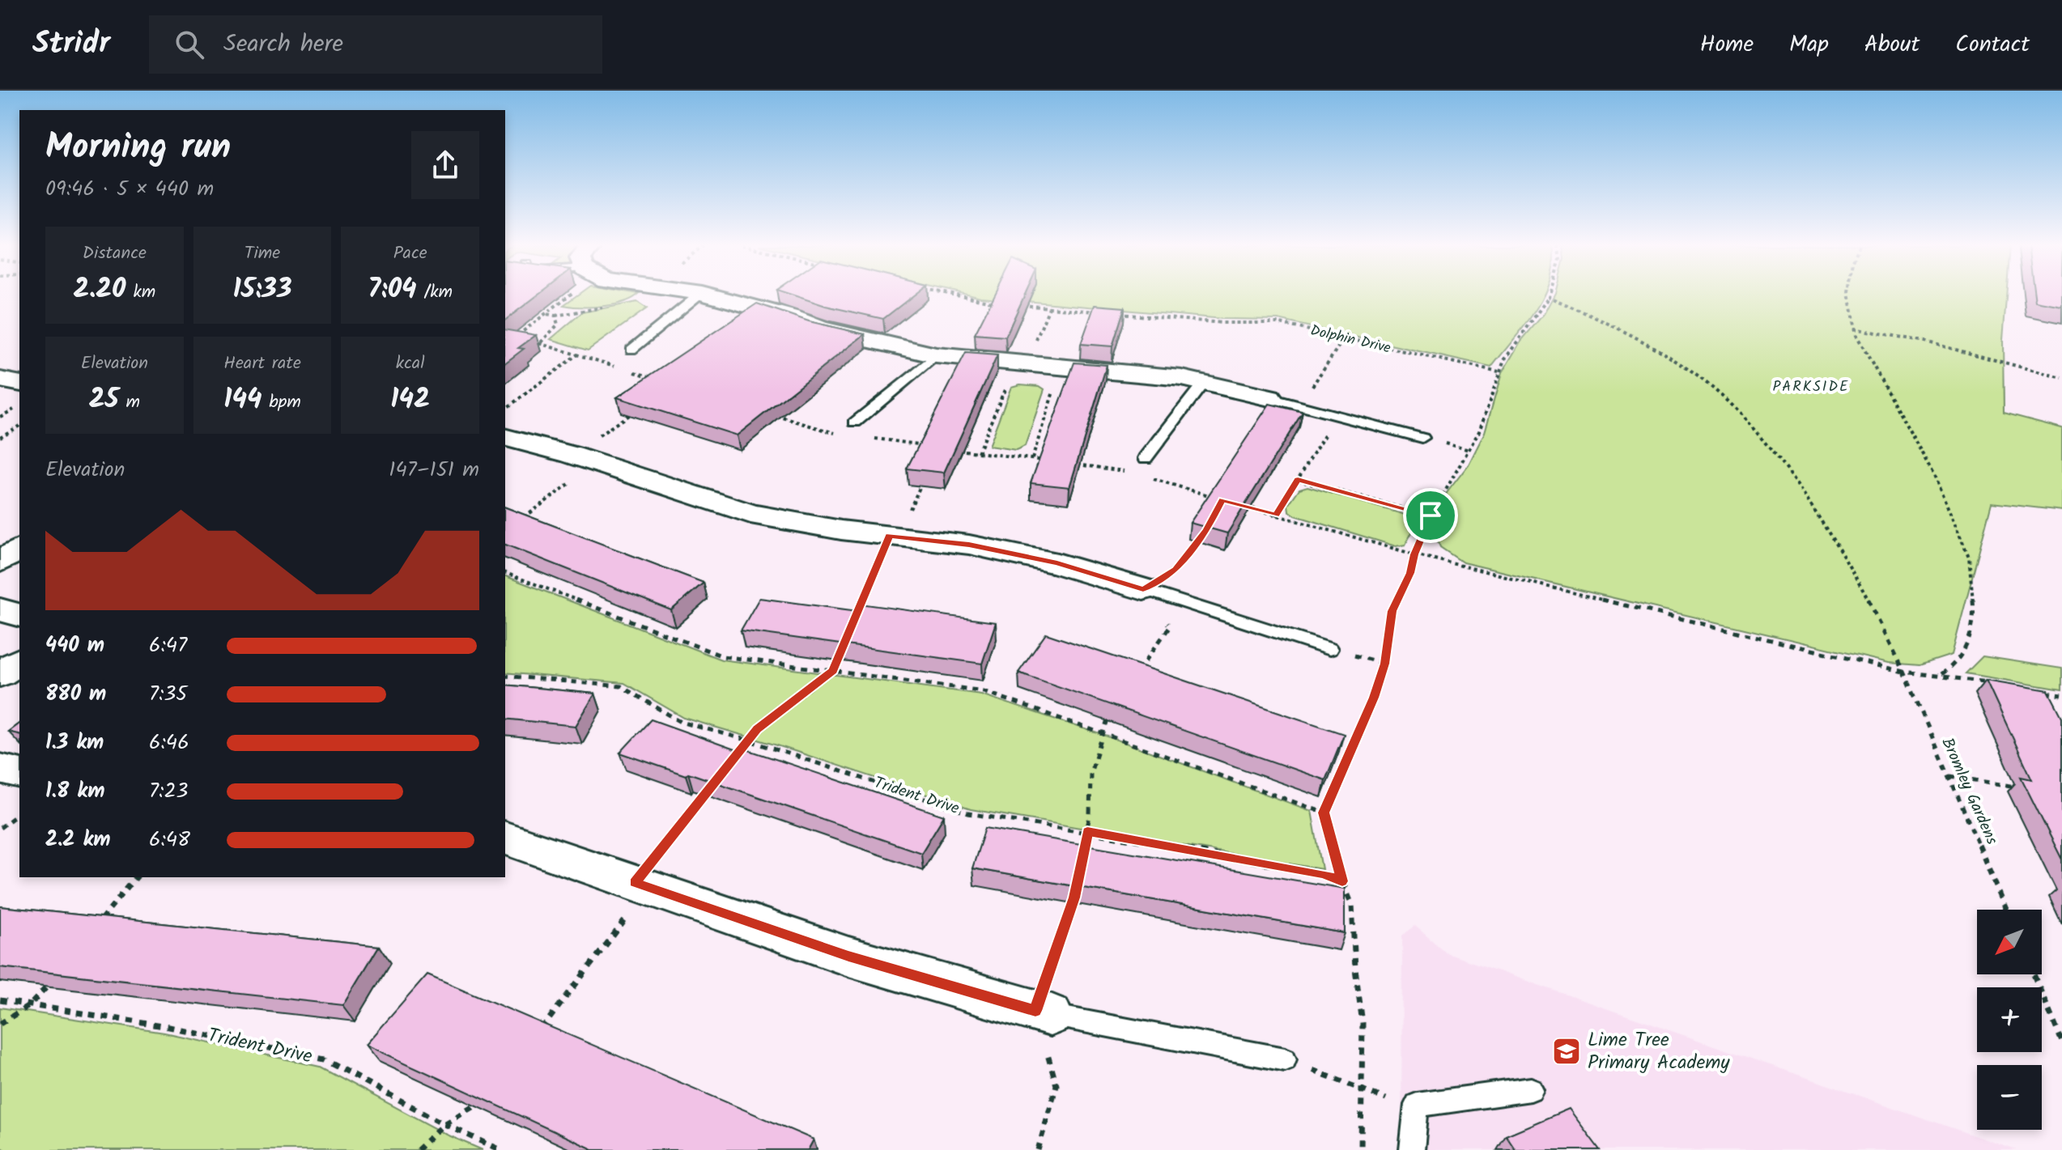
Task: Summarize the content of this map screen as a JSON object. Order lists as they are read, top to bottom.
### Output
{
  "streets": {
    "path": ["Dolphin Drive", "Bromley Gardens", "Trident Drive"]
  },
  "districts": ["PARKSIDE"],
  "places": {
    "school or university": ["Lime Tree Primary Academy"]
  },
  "north": "bottom left",
  "page": {
    "header": "Stridr",
    "search": "Search here",
    "nav": [
      "Home",
      "Map",
      "About",
      "Contact"
    ],
    "heading": ["Morning run", "09:46 · 5 × 440 m"],
    "stats": [
      ["Distance", "2.20 km"],
      ["Time", "15:33"],
      ["Pace", "7:04 /km"],
      ["Elevation", "25 m"],
      ["Heart rate", "144 bpm"],
      ["kcal", "142"]
    ],
    "chart": ["Elevation", "147–151 m"],
    "list": [
      {
        "name": "440 m",
        "note": "6:47"
      },
      {
        "name": "880 m",
        "note": "7:35"
      },
      {
        "name": "1.3 km",
        "note": "6:46"
      },
      {
        "name": "1.8 km",
        "note": "7:23"
      },
      {
        "name": "2.2 km",
        "note": "6:48"
      }
    ],
    "map_buttons": ["+", "−"]
  }
}
